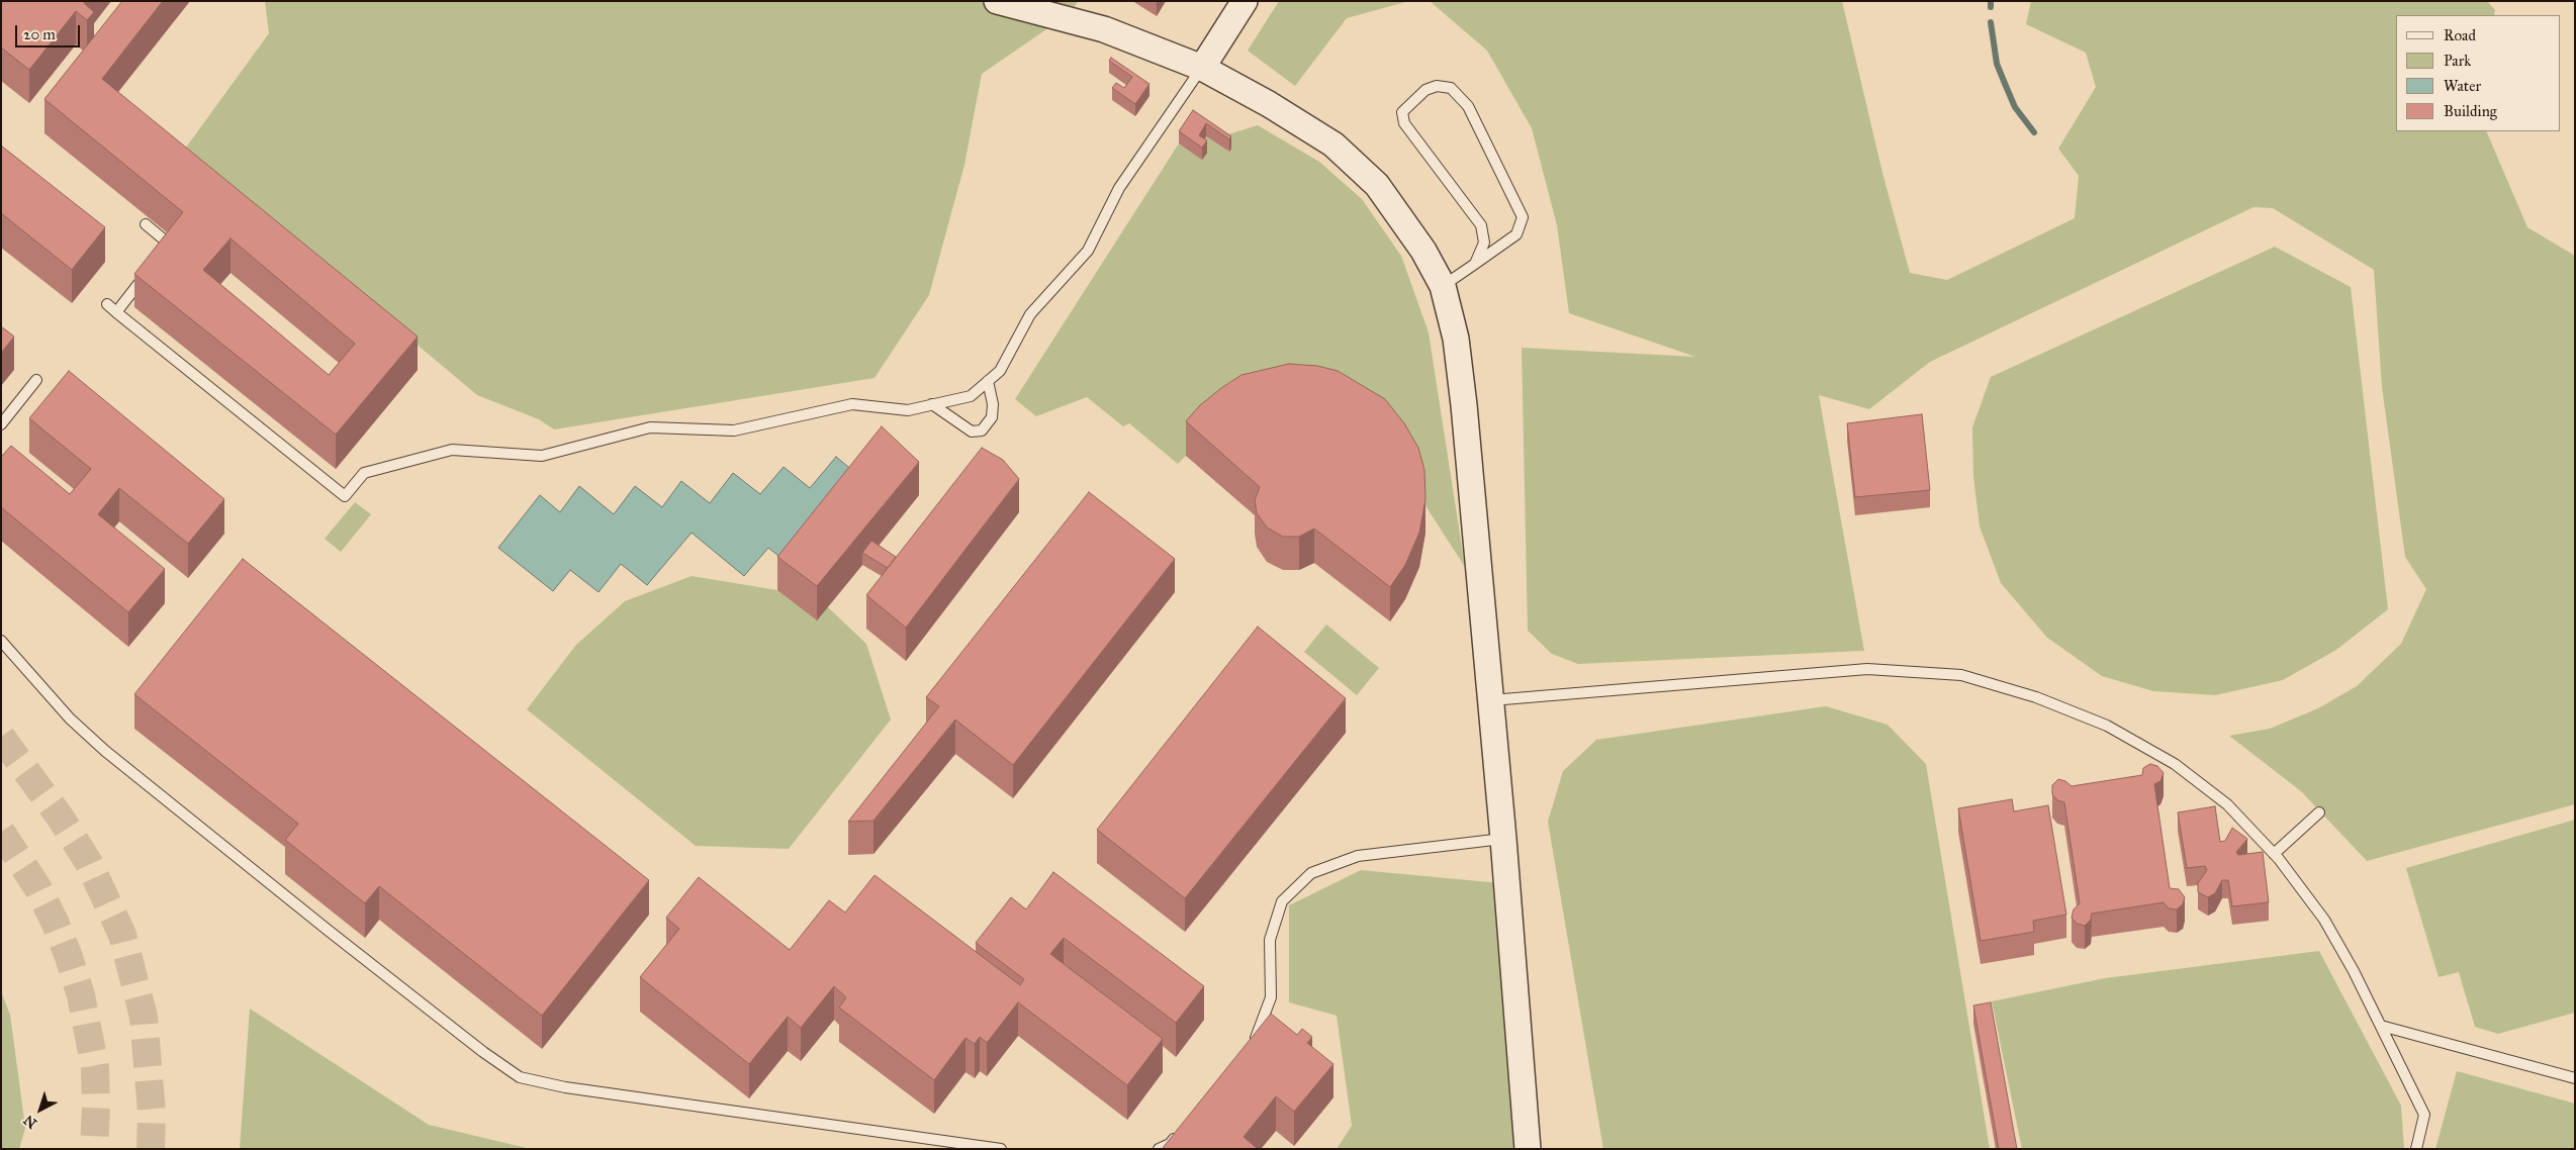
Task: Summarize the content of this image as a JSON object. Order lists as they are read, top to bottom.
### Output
{
  "legend": [
    "Road",
    "Park",
    "Water",
    "Building"
  ],
  "scale_bar": "20 m",
  "north": "bottom left"
}
